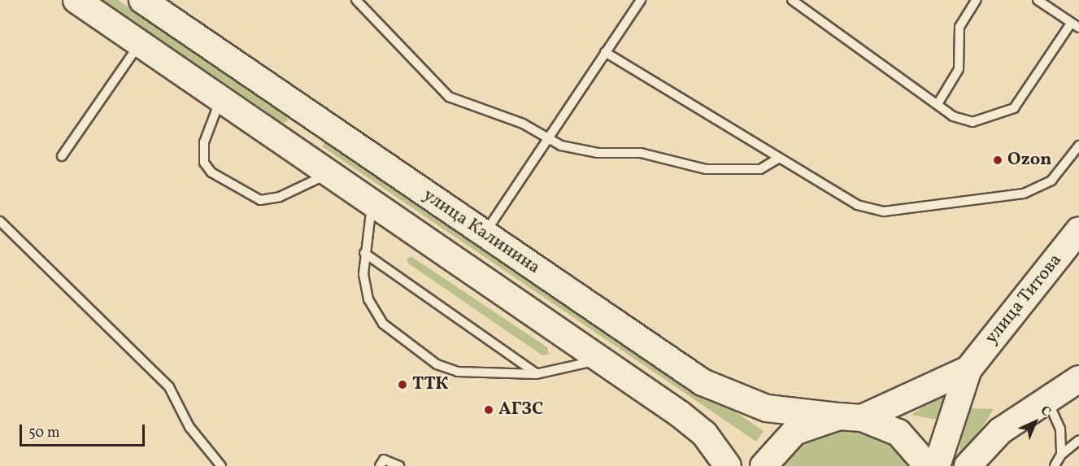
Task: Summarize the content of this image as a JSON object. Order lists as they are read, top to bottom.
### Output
{
  "streets": {
    "main road": ["улица Калинина", "улица Титова"]
  },
  "crossings": [
    ["улица Калинина", "улица Титова"]
  ],
  "places": ["Ozon", "ТТК", "АГЗС"],
  "scale_bar": "50 m",
  "north": "top right"
}
